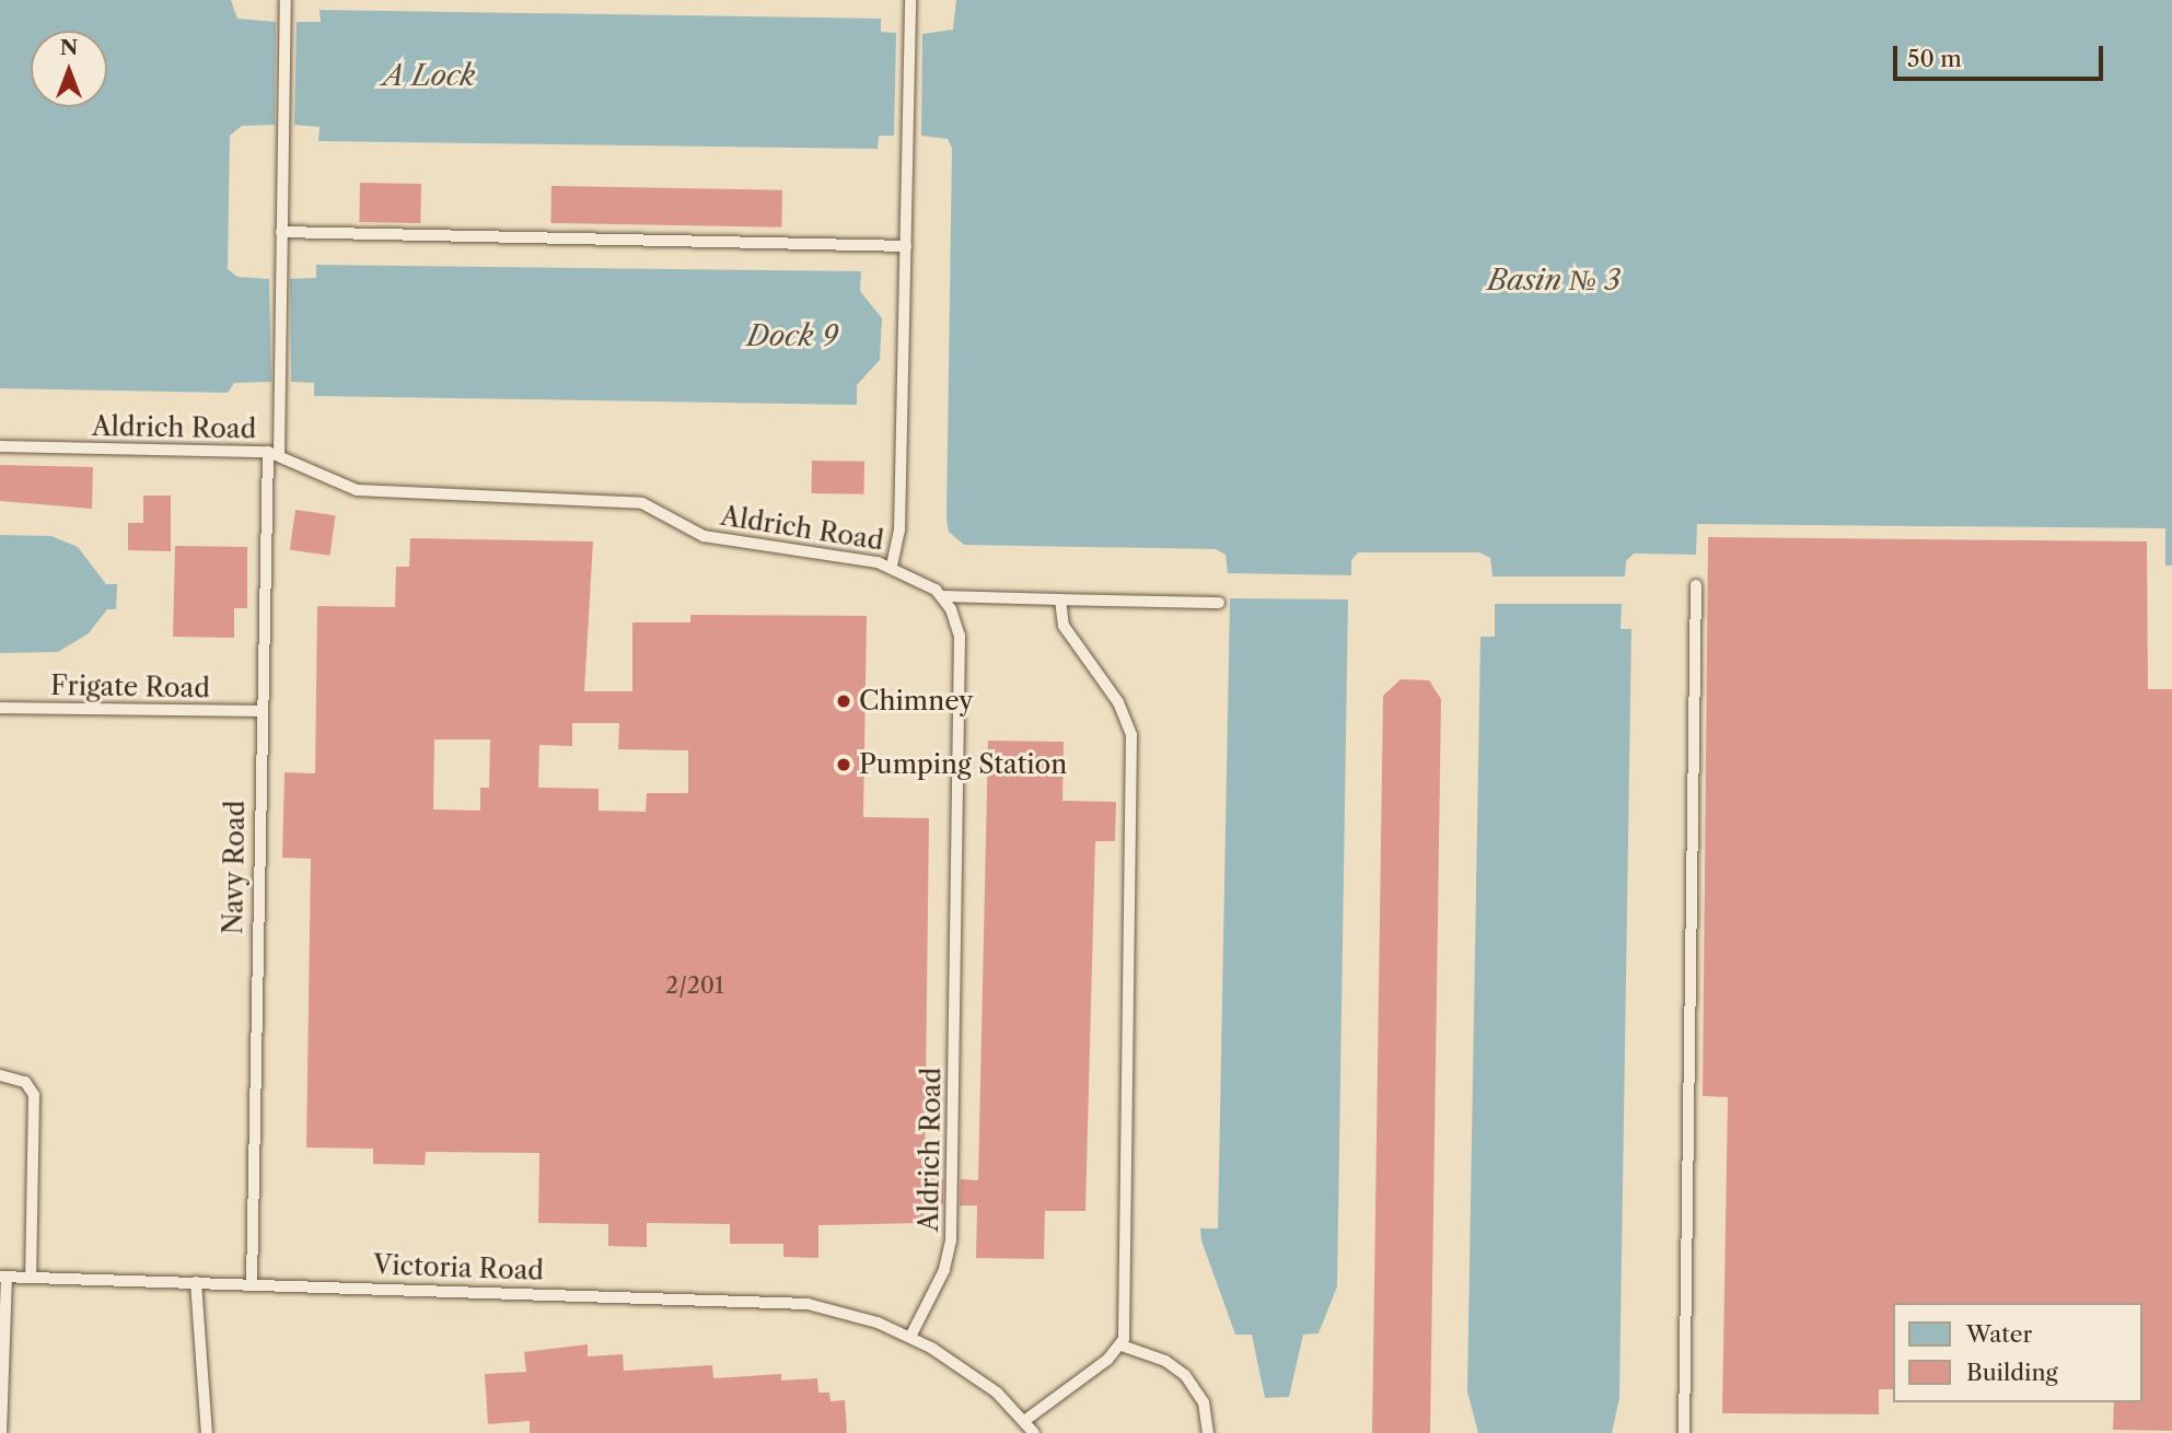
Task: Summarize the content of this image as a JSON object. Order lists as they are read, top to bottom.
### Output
{
  "streets": {
    "lane": [
      "Aldrich Road",
      "Frigate Road",
      "Navy Road",
      "Victoria Road"
    ]
  },
  "crossings": [
    ["Aldrich Road", "Navy Road"],
    ["Aldrich Road", "Victoria Road"],
    ["Frigate Road", "Navy Road"],
    ["Navy Road", "Victoria Road"]
  ],
  "water": ["A Lock", "Basin № 3", "Dock 9"],
  "places": ["Chimney", "Pumping Station"],
  "house_numbers": ["2/201"],
  "legend": ["Water", "Building"],
  "scale_bar": "50 m",
  "north": "top"
}
